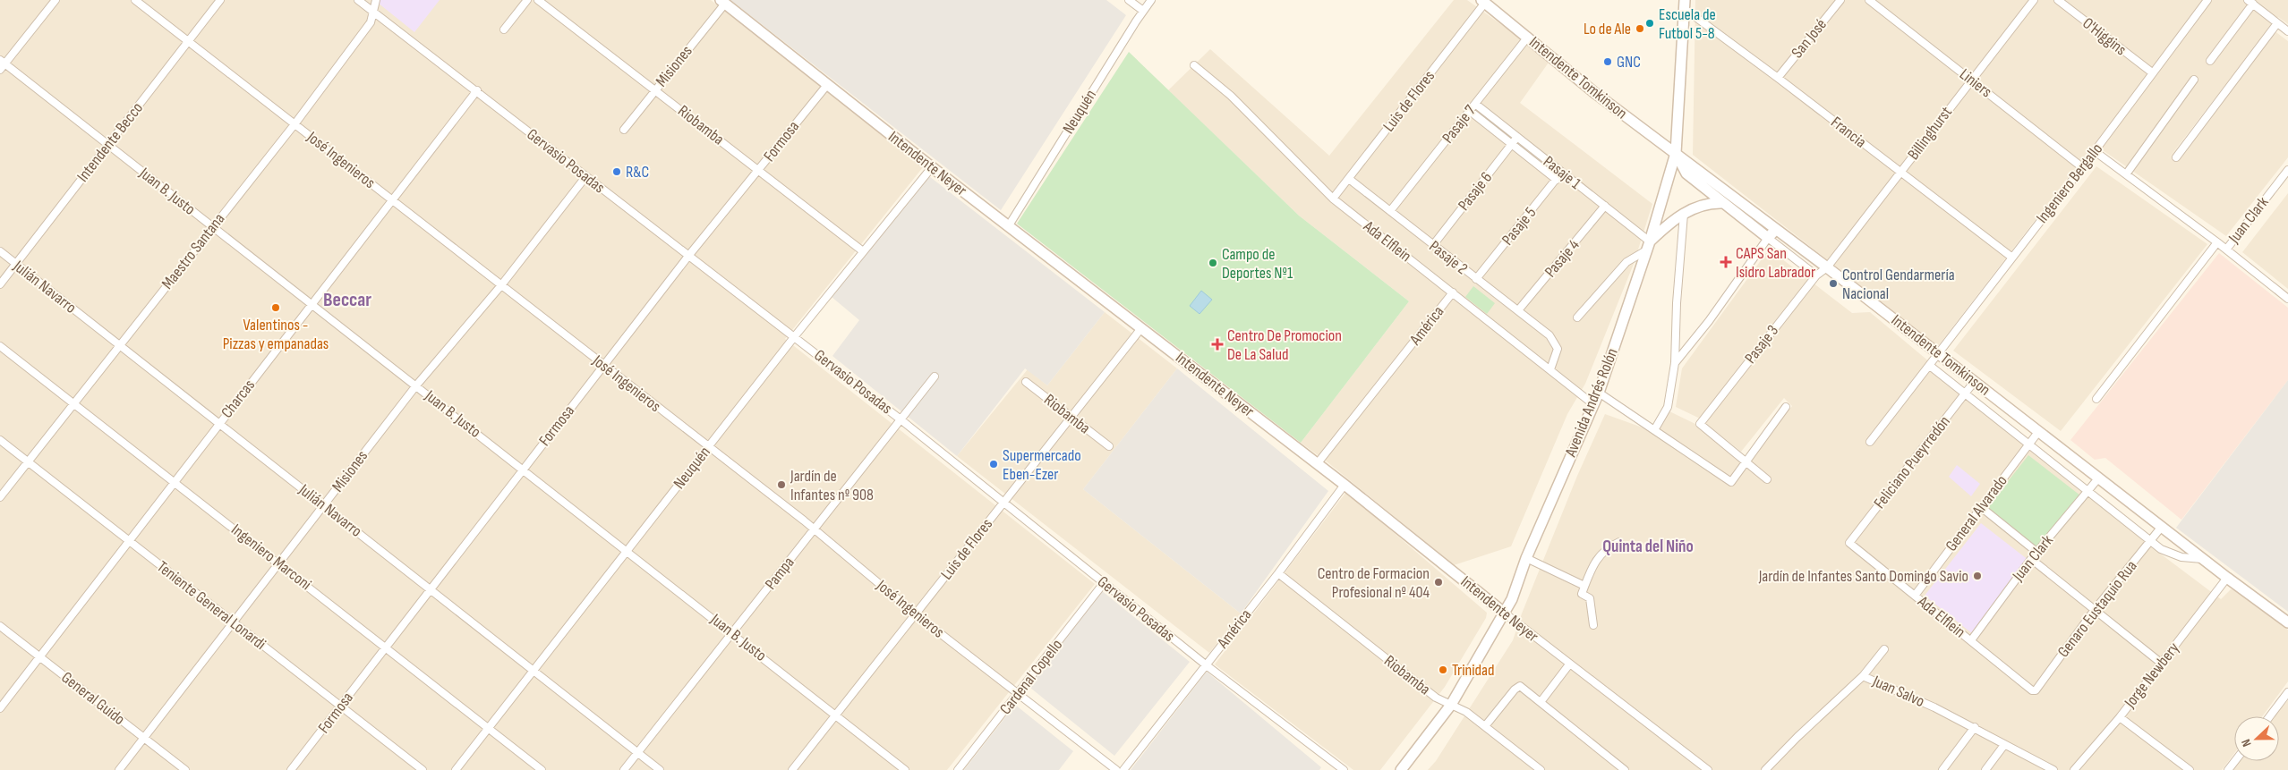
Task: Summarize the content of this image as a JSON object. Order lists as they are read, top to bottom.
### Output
{
  "streets": {
    "street": [
      "O'Higgins",
      "San José",
      "Misiones",
      "Intendente Tomkinson",
      "Liniers",
      "Luis de Flores",
      "Neuquén",
      "Pasaje 7",
      "Riobamba",
      "Francia",
      "Billinghurst",
      "Formosa",
      "Intendente Becco",
      "José Ingenieros",
      "Gervasio Posadas",
      "Intendente Neyer",
      "Pasaje 1",
      "Ingeniero Bergallo",
      "Juan B. Justo",
      "Pasaje 6",
      "Juan Clark",
      "Pasaje 5",
      "Ada Elflein",
      "Maestro Santana",
      "Pasaje 2",
      "Pasaje 4",
      "Julián Navarro",
      "América",
      "Pasaje 3",
      "Charcas",
      "Avenida Andrés Rolón",
      "Feliciano Pueyrredón",
      "General Alvarado",
      "Ingeniero Marconi",
      "Pampa",
      "Teniente General Lonardi",
      "Genaro Eustaquio Rua",
      "Jorge Newbery",
      "Cardenal Copello",
      "Juan Salvo",
      "General Guido"
    ]
  },
  "crossings": [
    ["O'Higgins", "Ingeniero Bergallo"],
    ["San José", "Francia"],
    ["Misiones", "Riobamba"],
    ["Misiones", "José Ingenieros"],
    ["Misiones", "Gervasio Posadas"],
    ["Misiones", "Intendente Neyer"],
    ["Misiones", "Juan B. Justo"],
    ["Misiones", "Julián Navarro"],
    ["Misiones", "Ingeniero Marconi"],
    ["Misiones", "Teniente General Lonardi"],
    ["Misiones", "General Guido"],
    ["Intendente Tomkinson", "Luis de Flores"],
    ["Intendente Tomkinson", "Pasaje 7"],
    ["Intendente Tomkinson", "Billinghurst"],
    ["Intendente Tomkinson", "Ingeniero Bergallo"],
    ["Intendente Tomkinson", "Juan Clark"],
    ["Intendente Tomkinson", "Pasaje 3"],
    ["Intendente Tomkinson", "Avenida Andrés Rolón"],
    ["Intendente Tomkinson", "Feliciano Pueyrredón"],
    ["Intendente Tomkinson", "General Alvarado"],
    ["Intendente Tomkinson", "Genaro Eustaquio Rua"],
    ["Intendente Tomkinson", "Jorge Newbery"],
    ["Liniers", "Billinghurst"],
    ["Liniers", "Ingeniero Bergallo"],
    ["Luis de Flores", "Riobamba"],
    ["Luis de Flores", "José Ingenieros"],
    ["Luis de Flores", "Gervasio Posadas"],
    ["Luis de Flores", "Intendente Neyer"],
    ["Luis de Flores", "Juan B. Justo"],
    ["Luis de Flores", "Ada Elflein"],
    ["Luis de Flores", "Pasaje 2"],
    ["Neuquén", "Riobamba"],
    ["Neuquén", "José Ingenieros"],
    ["Neuquén", "Gervasio Posadas"],
    ["Neuquén", "Intendente Neyer"],
    ["Neuquén", "Juan B. Justo"],
    ["Neuquén", "Julián Navarro"],
    ["Neuquén", "Ingeniero Marconi"],
    ["Pasaje 7", "Pasaje 1"],
    ["Pasaje 7", "Pasaje 2"],
    ["Riobamba", "Formosa"],
    ["Riobamba", "América"],
    ["Riobamba", "Avenida Andrés Rolón"],
    ["Francia", "Billinghurst"],
    ["Francia", "Ingeniero Bergallo"],
    ["Francia", "Avenida Andrés Rolón"],
    ["Billinghurst", "Pasaje 3"],
    ["Formosa", "José Ingenieros"],
    ["Formosa", "Gervasio Posadas"],
    ["Formosa", "Intendente Neyer"],
    ["Formosa", "Juan B. Justo"],
    ["Formosa", "Julián Navarro"],
    ["Formosa", "Ingeniero Marconi"],
    ["Formosa", "Teniente General Lonardi"],
    ["Intendente Becco", "José Ingenieros"],
    ["Intendente Becco", "Juan B. Justo"],
    ["Intendente Becco", "Julián Navarro"],
    ["José Ingenieros", "Maestro Santana"],
    ["José Ingenieros", "Charcas"],
    ["José Ingenieros", "Pampa"],
    ["José Ingenieros", "Cardenal Copello"],
    ["Gervasio Posadas", "Maestro Santana"],
    ["Gervasio Posadas", "América"],
    ["Gervasio Posadas", "Charcas"],
    ["Gervasio Posadas", "Pampa"],
    ["Gervasio Posadas", "Cardenal Copello"],
    ["Intendente Neyer", "América"],
    ["Intendente Neyer", "Avenida Andrés Rolón"],
    ["Pasaje 1", "Pasaje 6"],
    ["Pasaje 1", "Pasaje 5"],
    ["Pasaje 1", "Pasaje 4"],
    ["Pasaje 1", "Avenida Andrés Rolón"],
    ["Juan B. Justo", "Maestro Santana"],
    ["Juan B. Justo", "Charcas"],
    ["Juan B. Justo", "Pampa"],
    ["Pasaje 6", "Pasaje 2"],
    ["Juan Clark", "Ada Elflein"],
    ["Pasaje 5", "Pasaje 2"],
    ["Ada Elflein", "Pasaje 2"],
    ["Ada Elflein", "América"],
    ["Ada Elflein", "Avenida Andrés Rolón"],
    ["Ada Elflein", "Feliciano Pueyrredón"],
    ["Ada Elflein", "General Alvarado"],
    ["Ada Elflein", "Genaro Eustaquio Rua"],
    ["Maestro Santana", "Julián Navarro"],
    ["Maestro Santana", "Ingeniero Marconi"],
    ["Maestro Santana", "Teniente General Lonardi"],
    ["Pasaje 2", "Pasaje 4"],
    ["Julián Navarro", "Charcas"],
    ["Julián Navarro", "Pampa"],
    ["Charcas", "Ingeniero Marconi"],
    ["Charcas", "Teniente General Lonardi"],
    ["Charcas", "General Guido"]
  ],
  "districts": ["Beccar", "Quinta del Niño"],
  "places": {
    "other": [
      "Escuela de Futbol 5-8",
      "Lo de Ale",
      "GNC",
      "R&C",
      "Campo de Deportes Nº1",
      "Control Gendarmería Nacional",
      "Valentinos - Pizzas y empanadas",
      "Supermercado Eben-Ezer",
      "Jardín de Infantes nº 908",
      "Jardín de Infantes Santo Domingo Savio",
      "Centro de Formacion Profesional nº 404",
      "Trinidad"
    ],
    "health": ["CAPS San Isidro Labrador", "Centro De Promocion De La Salud"]
  },
  "north": "left"
}
